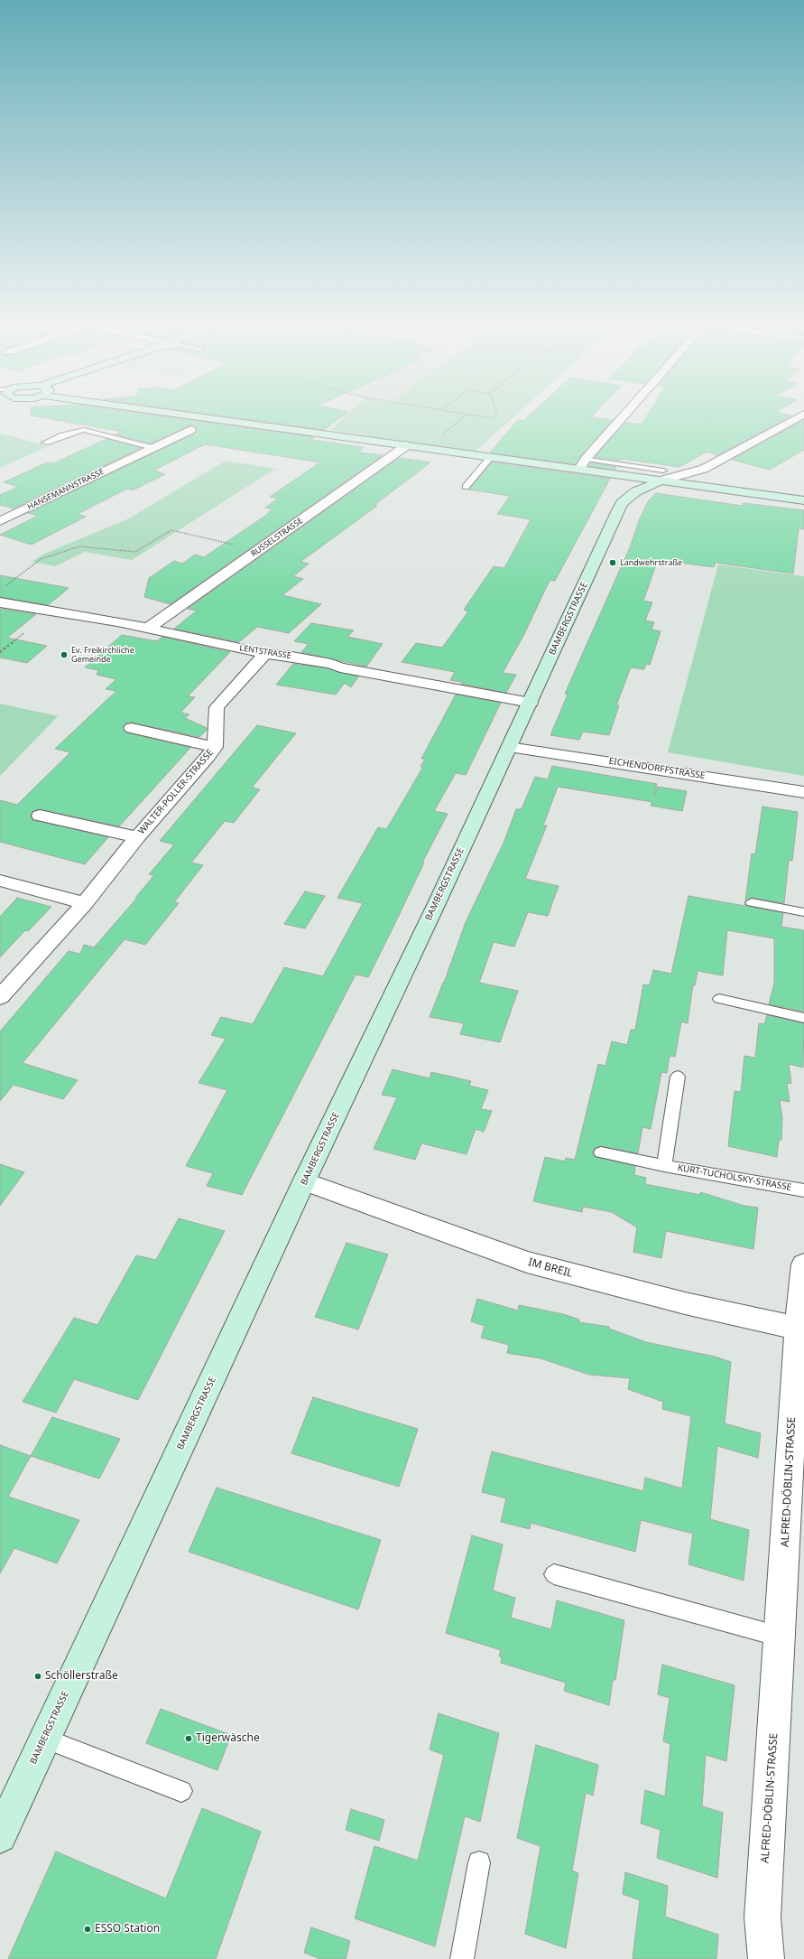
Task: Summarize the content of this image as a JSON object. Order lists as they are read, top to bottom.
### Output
{
  "streets": {
    "street": [
      "HANSEMANNSTRASSE",
      "RUSSELSTRASSE",
      "BAMBERGSTRASSE",
      "LENTSTRASSE",
      "EICHENDORFFSTRASSE",
      "WALTER-POLLER-STRASSE",
      "IM BREIL",
      "ALFRED-DÖBLIN-STRASSE"
    ],
    "lane": ["KURT-TUCHOLSKY-STRASSE"]
  },
  "crossings": [
    ["RUSSELSTRASSE", "LENTSTRASSE"],
    ["BAMBERGSTRASSE", "LENTSTRASSE"],
    ["BAMBERGSTRASSE", "EICHENDORFFSTRASSE"],
    ["BAMBERGSTRASSE", "IM BREIL"],
    ["LENTSTRASSE", "WALTER-POLLER-STRASSE"],
    ["IM BREIL", "ALFRED-DÖBLIN-STRASSE"]
  ],
  "places": [
    "Landwehrstraße",
    "Ev. Freikirchliche Gemeinde",
    "Schöllerstraße",
    "Tigerwäsche",
    "ESSO Station"
  ]
}
